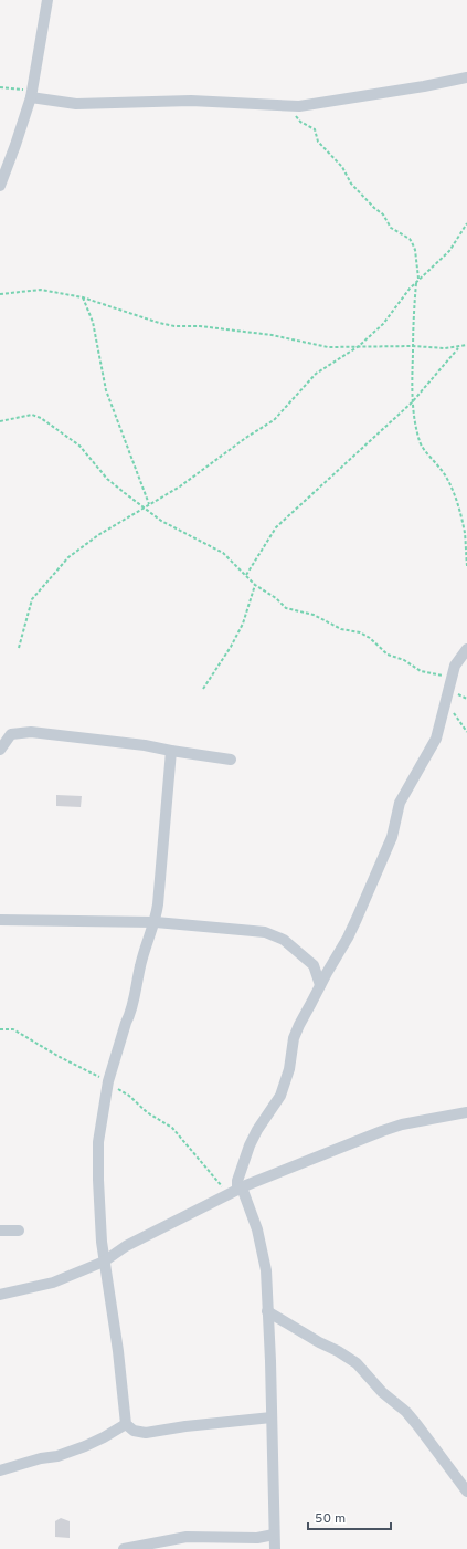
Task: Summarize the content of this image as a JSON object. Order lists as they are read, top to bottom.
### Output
{
  "scale_bar": "50 m"
}
